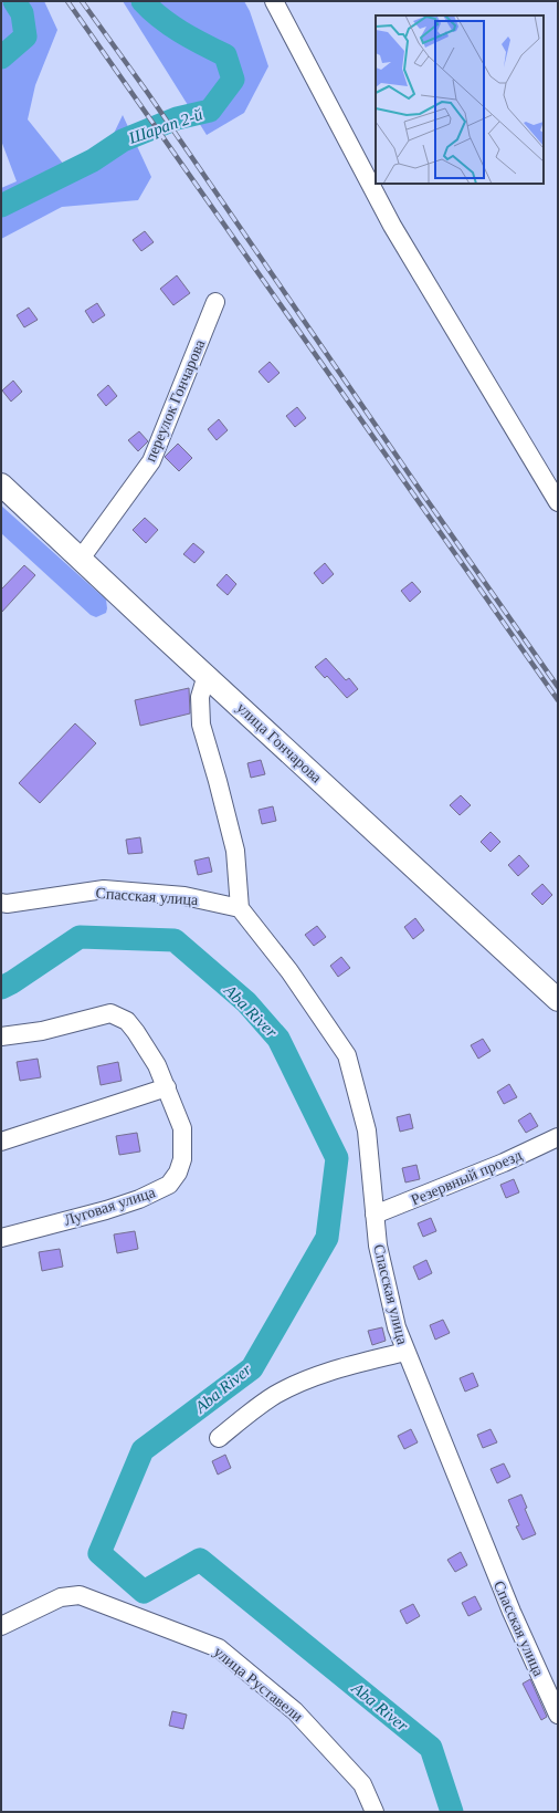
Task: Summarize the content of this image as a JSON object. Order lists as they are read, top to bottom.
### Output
{
  "streets": {
    "main road": ["улица Гончарова"],
    "street": [
      "переулок Гончарова",
      "Спасская улица",
      "Резервный проезд",
      "Луговая улица",
      "улица Руставели"
    ]
  },
  "crossings": [
    ["переулок Гончарова", "улица Гончарова"],
    ["Спасская улица", "Резервный проезд"]
  ],
  "water": ["Шарап 2-й", "Aba River"]
}
